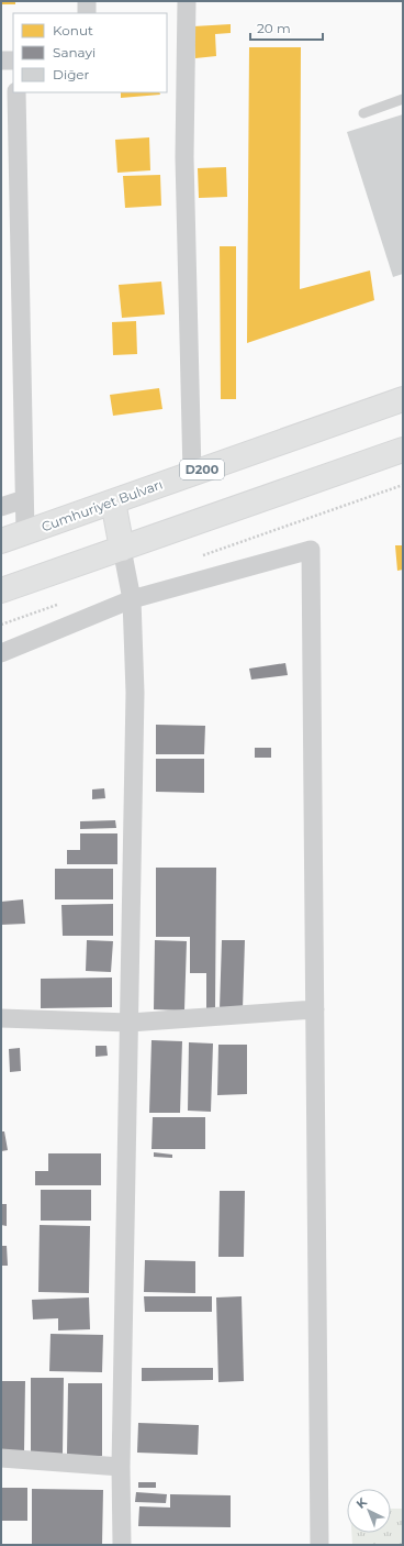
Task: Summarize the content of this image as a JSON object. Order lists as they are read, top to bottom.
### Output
{
  "streets": {
    "main road": ["D200", "Cumhuriyet Bulvarı"]
  },
  "legend": ["Konut", "Sanayi", "Diğer"],
  "scale_bar": "20 m",
  "north": "top left"
}
